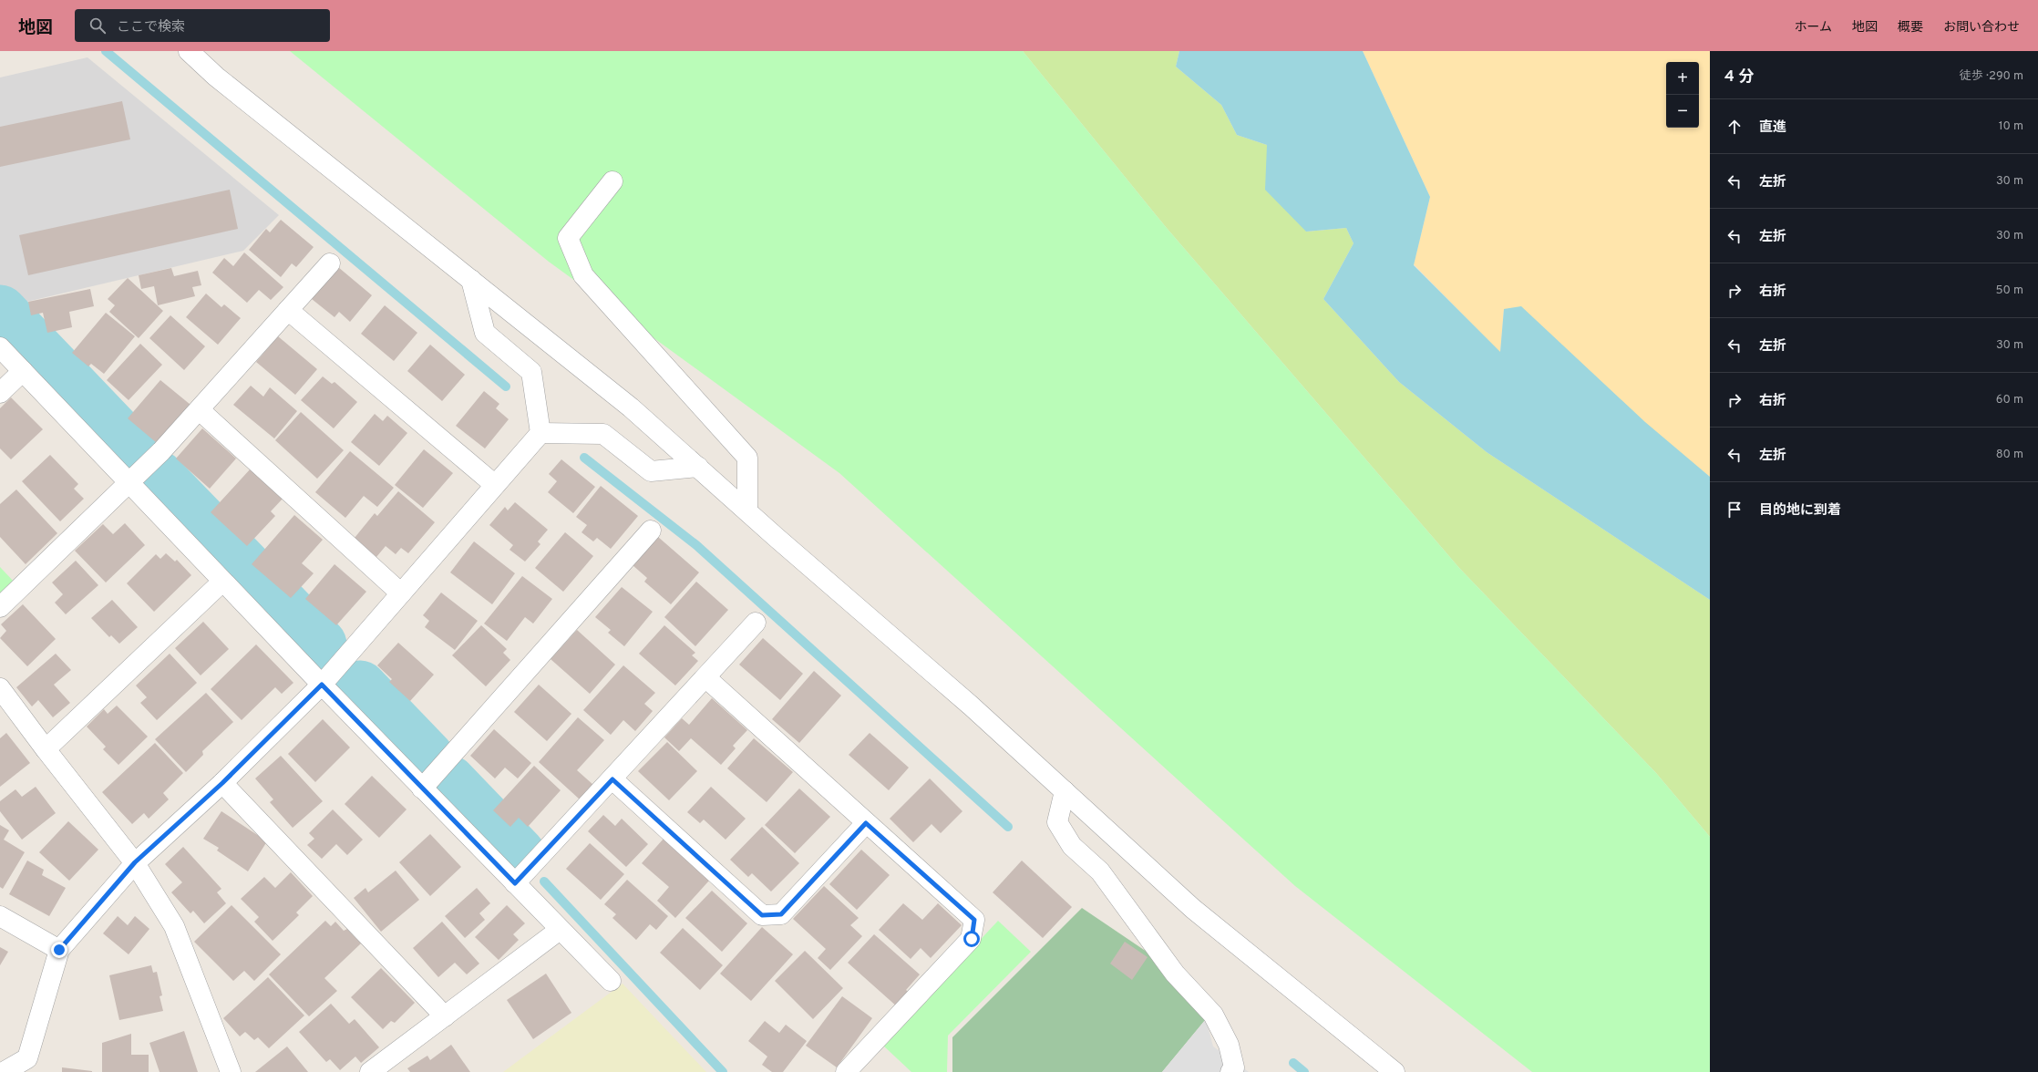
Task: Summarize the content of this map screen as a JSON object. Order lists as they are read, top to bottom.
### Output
{
  "page": {
    "header": "地図",
    "search": "ここで検索",
    "nav": [
      "ホーム",
      "地図",
      "概要",
      "お問い合わせ"
    ],
    "heading": ["4 分", "徒歩 · 290 m"],
    "map_buttons": ["+", "−"],
    "list": [
      ["直進", "10 m"],
      ["左折", "30 m"],
      ["左折", "30 m"],
      ["右折", "50 m"],
      ["左折", "30 m"],
      ["右折", "60 m"],
      ["左折", "80 m"],
      "目的地に到着"
    ]
  }
}
